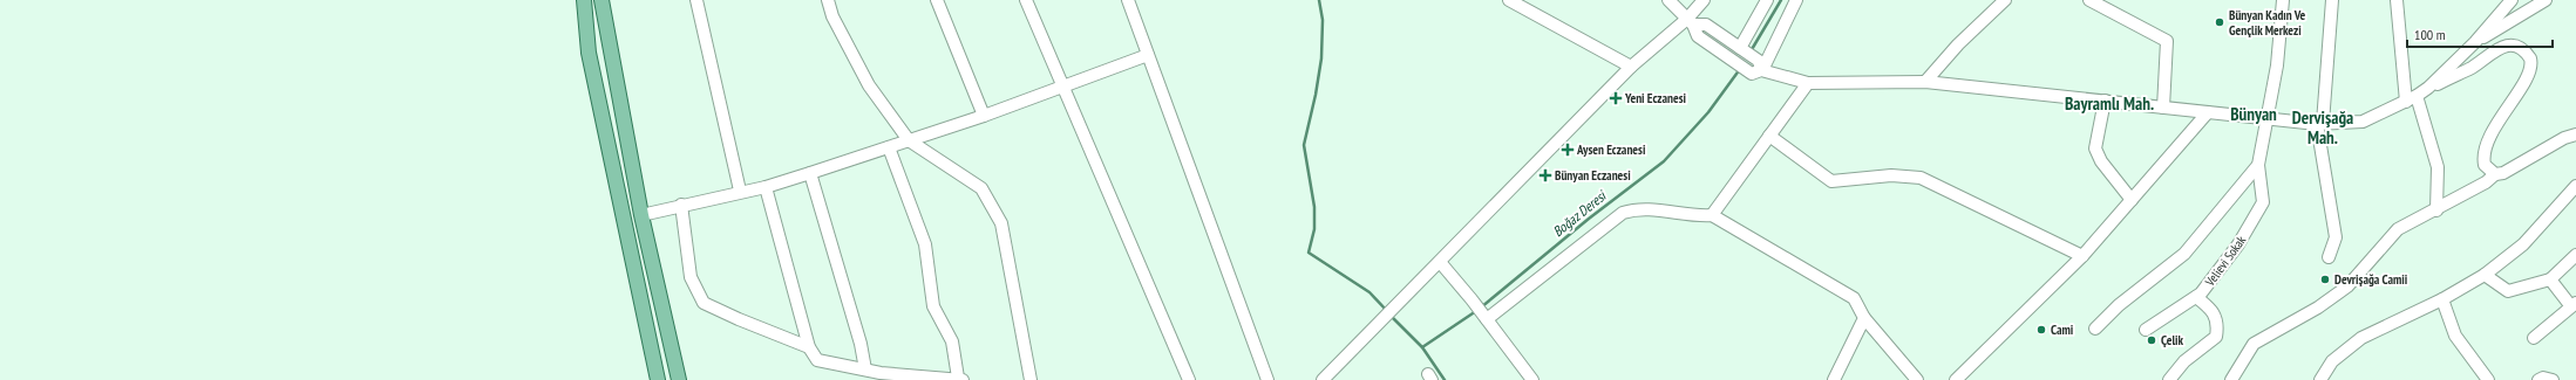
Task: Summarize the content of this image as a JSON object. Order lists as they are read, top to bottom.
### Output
{
  "streets": {
    "street": ["Velievi Sokak"]
  },
  "districts": ["Bayramlı Mah.", "Bünyan", "Dervişağa Mah."],
  "water": ["Boğaz Deresi"],
  "places": {
    "other": [
      "Bünyan Kadın Ve Gençlik Merkezi",
      "Devrişağa Camii",
      "Cami",
      "Çelik"
    ],
    "health": ["Yeni Eczanesi", "Aysen Eczanesi", "Bünyan Eczanesi"]
  },
  "scale_bar": "100 m"
}
